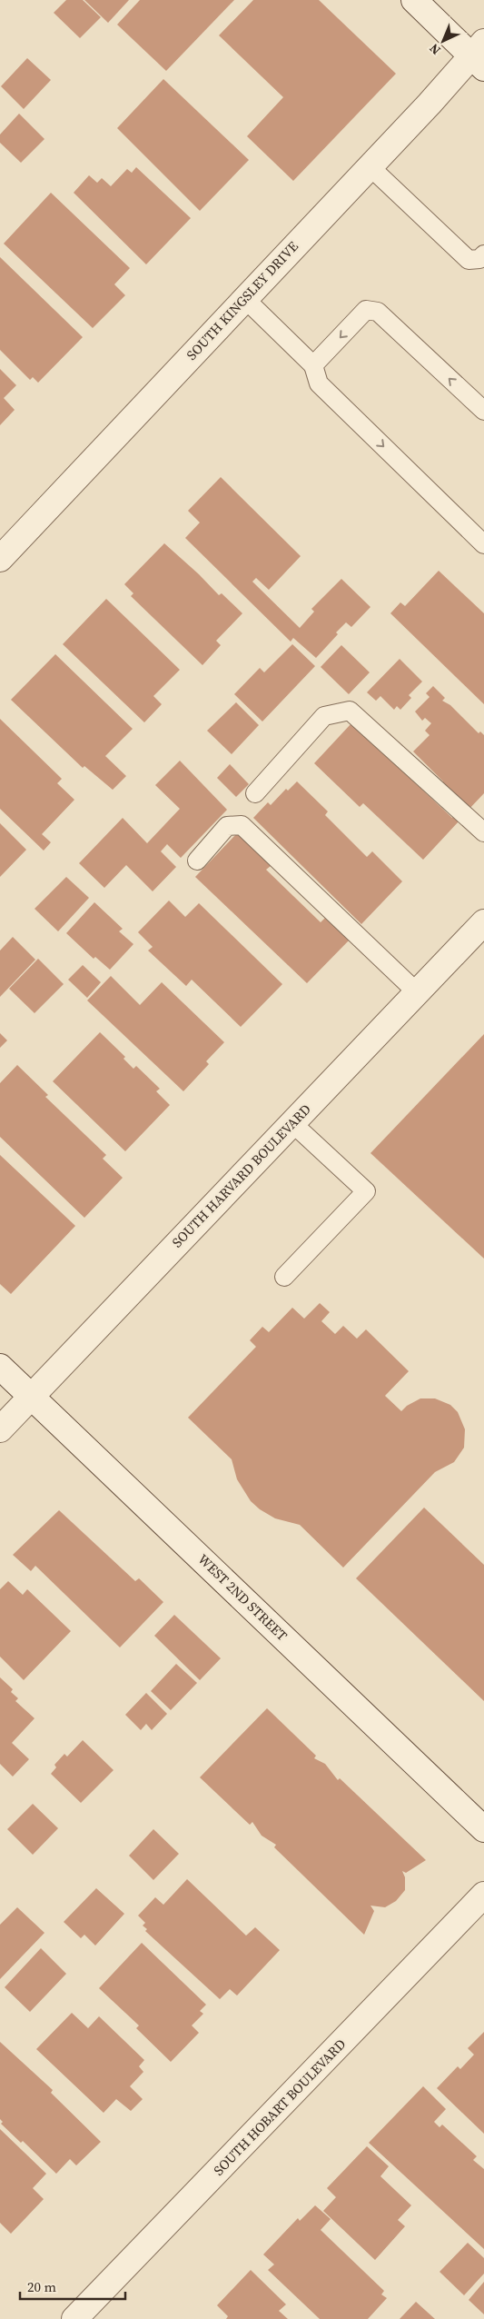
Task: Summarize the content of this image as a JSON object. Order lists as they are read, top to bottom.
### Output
{
  "streets": {
    "street": [
      "SOUTH KINGSLEY DRIVE",
      "SOUTH HARVARD BOULEVARD",
      "WEST 2ND STREET",
      "SOUTH HOBART BOULEVARD"
    ]
  },
  "crossings": [
    ["SOUTH HARVARD BOULEVARD", "WEST 2ND STREET"]
  ],
  "scale_bar": "20 m",
  "north": "bottom left"
}
